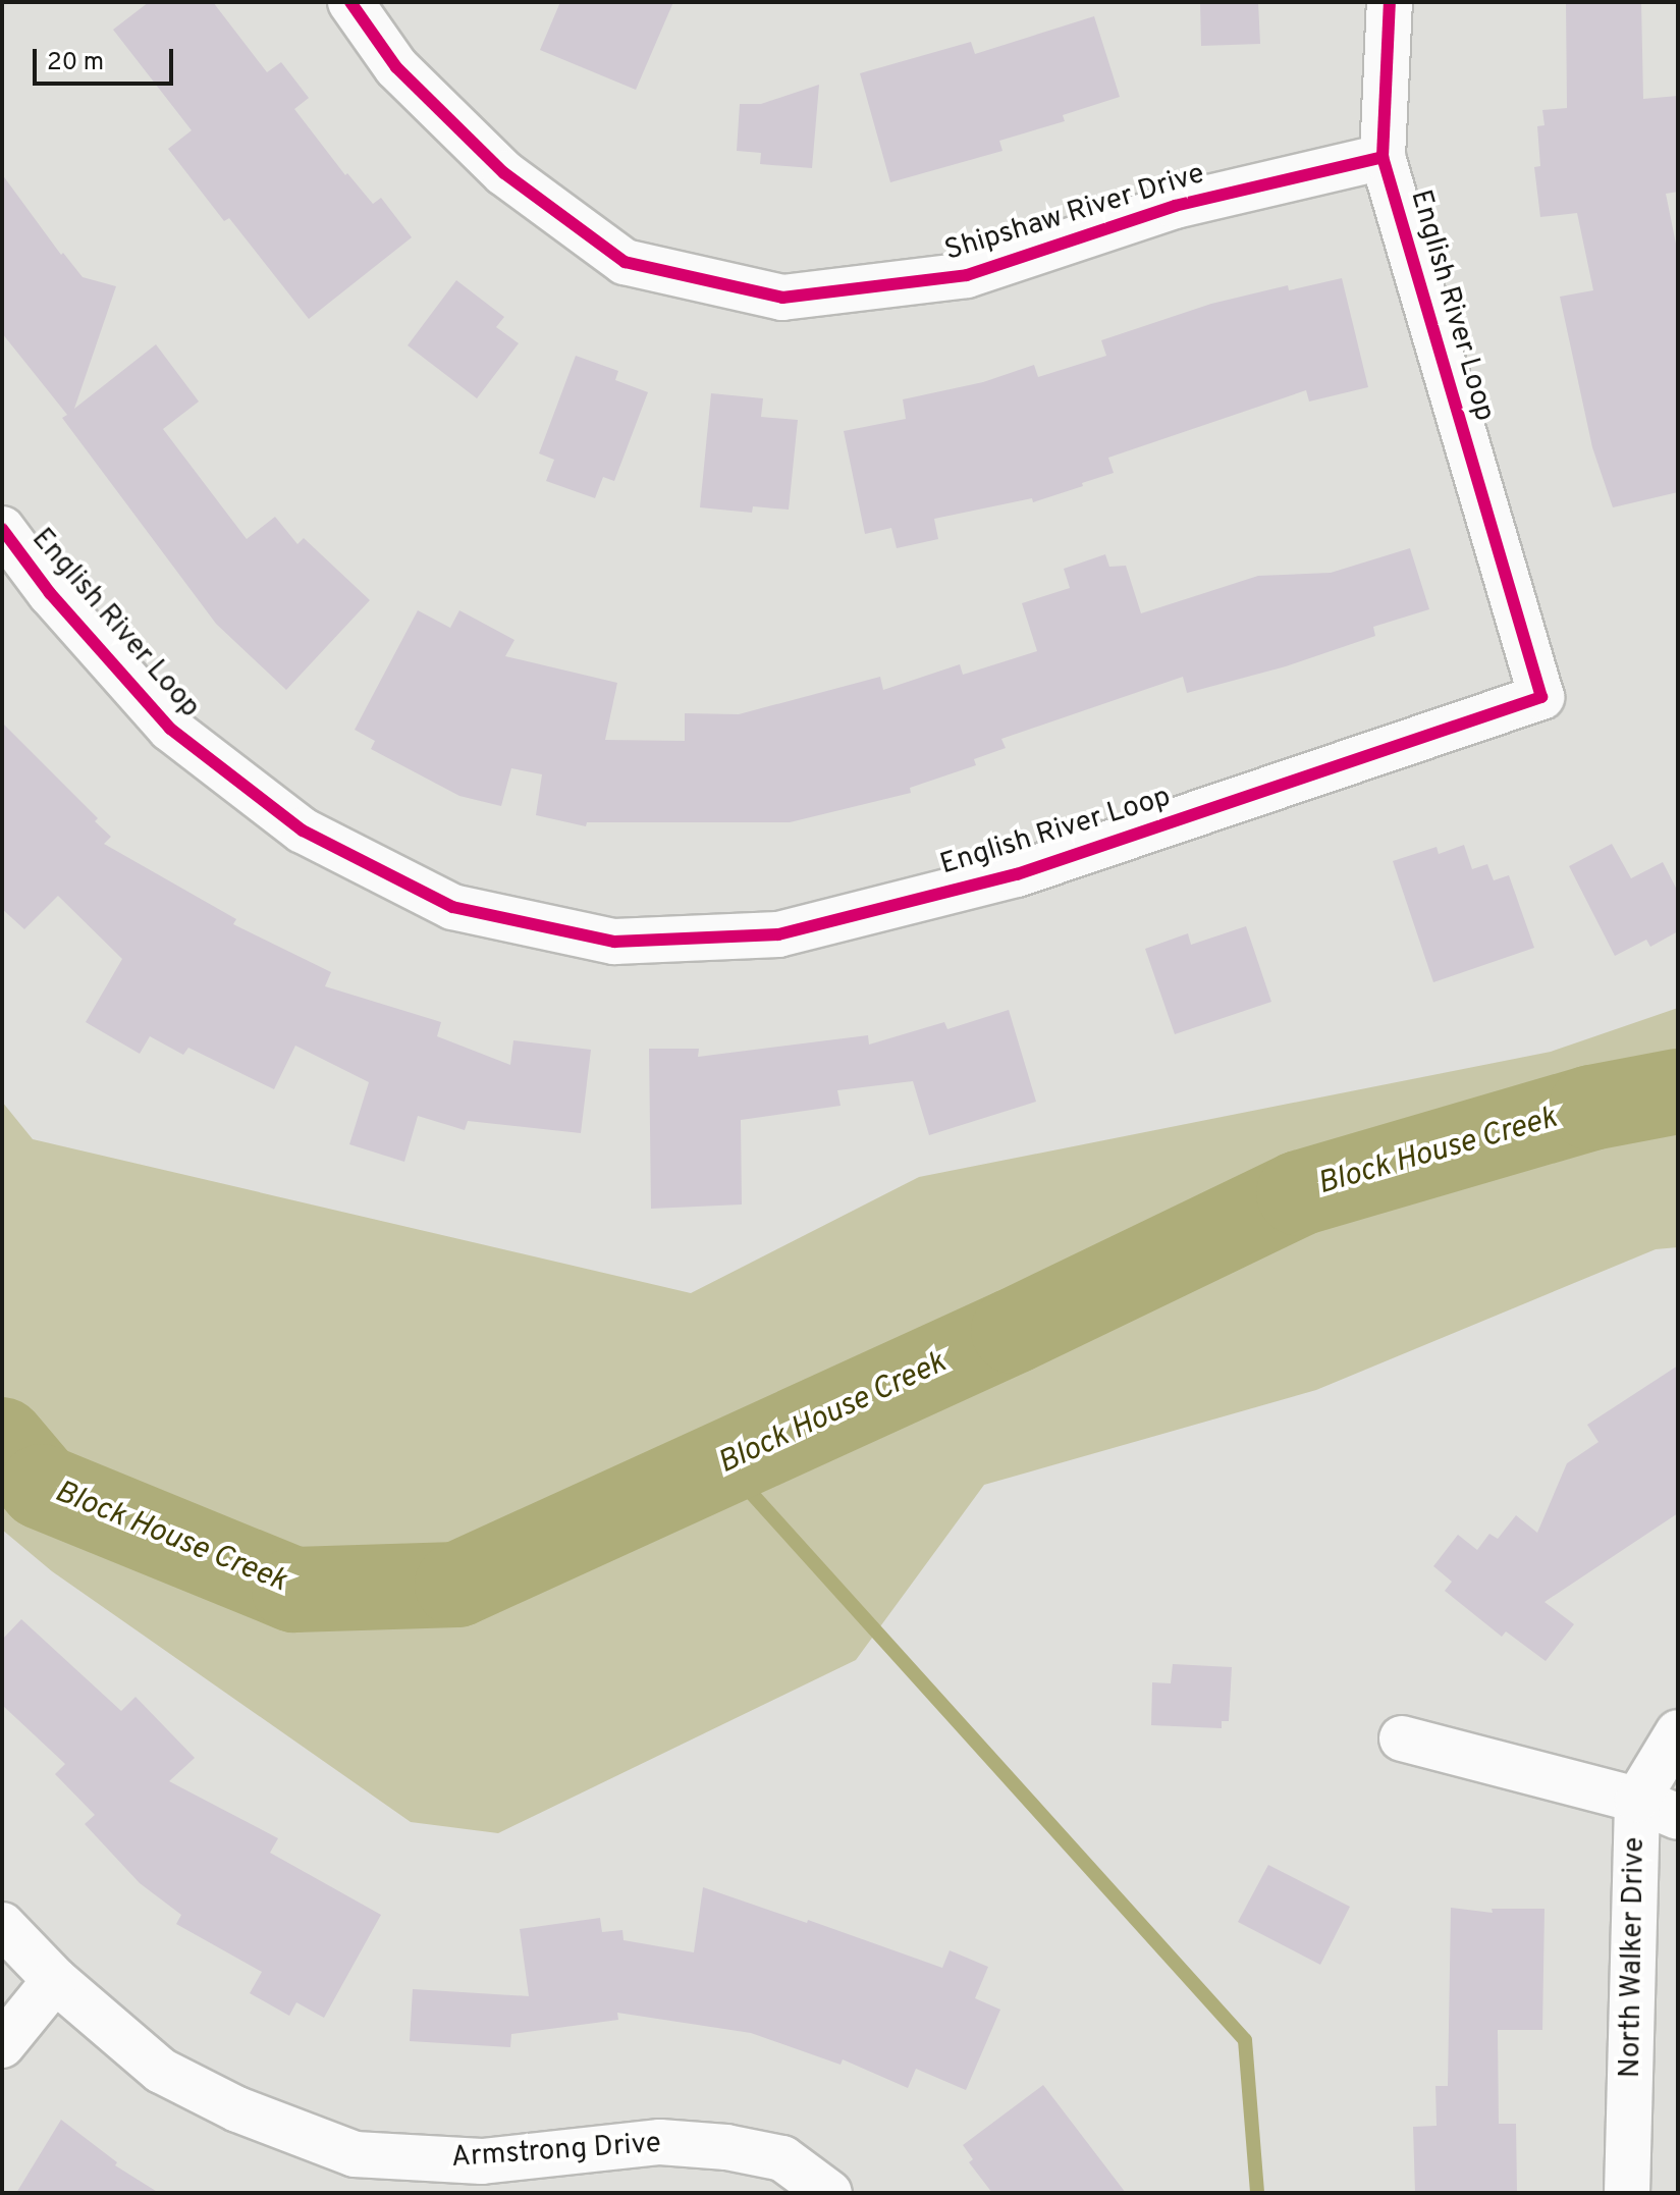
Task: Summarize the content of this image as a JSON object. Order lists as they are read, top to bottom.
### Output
{
  "streets": {
    "street": [
      "Shipshaw River Drive",
      "English River Loop",
      "North Walker Drive",
      "Armstrong Drive"
    ]
  },
  "crossings": [
    ["Shipshaw River Drive", "English River Loop"]
  ],
  "water": ["Block House Creek"],
  "scale_bar": "20 m"
}
